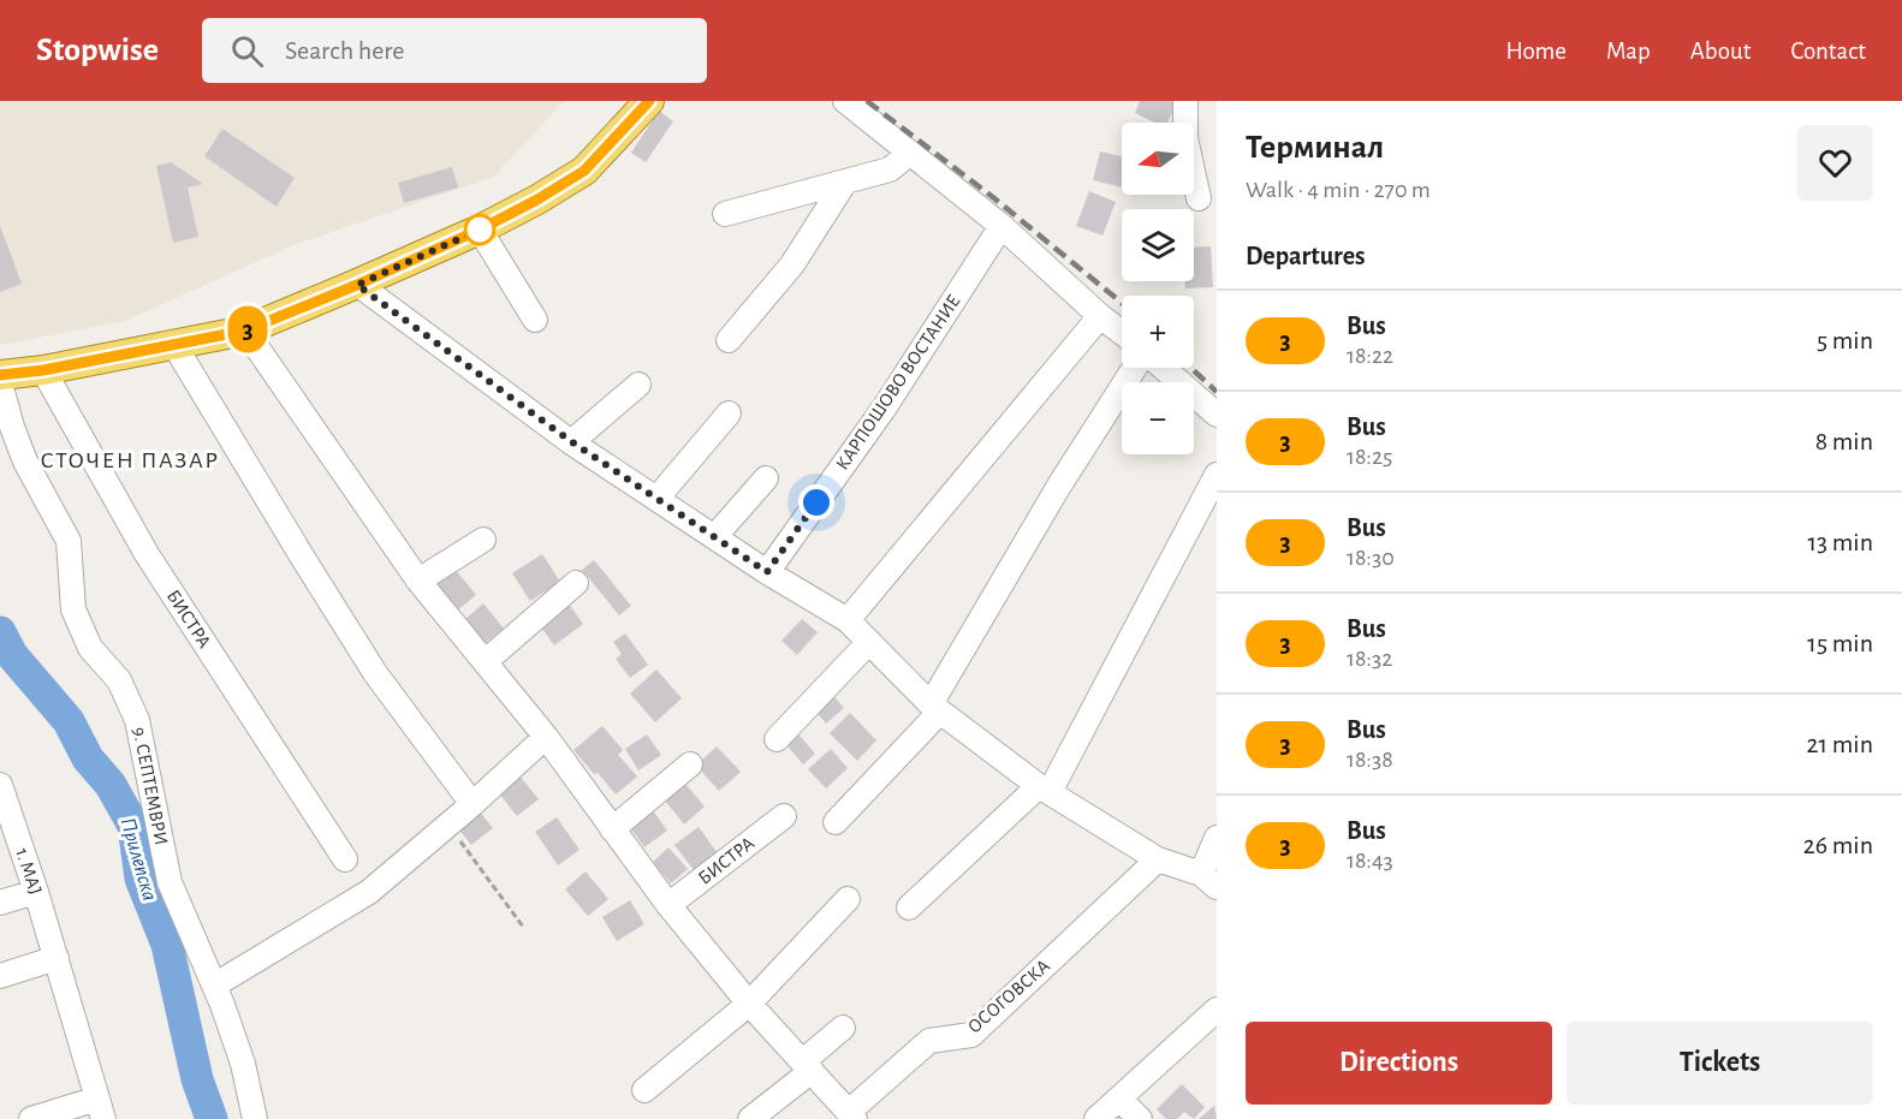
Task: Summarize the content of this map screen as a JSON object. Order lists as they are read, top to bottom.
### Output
{
  "streets": {
    "street": [
      "КАРПОШОВО ВОСТАНИЕ",
      "БИСТРА",
      "9. СЕПТЕМВРИ",
      "1. МАЈ",
      "ОСОГОВСКА"
    ]
  },
  "districts": ["СТОЧЕН ПАЗАР"],
  "water": ["Прилепска"],
  "lines": ["bus line 3"],
  "north": "left",
  "page": {
    "header": "Stopwise",
    "search": "Search here",
    "nav": [
      "Home",
      "Map",
      "About",
      "Contact"
    ],
    "on_map": "3",
    "heading": [
      ["Терминал", "Walk · 4 min · 270 m"],
      "Departures"
    ],
    "map_buttons": ["+", "−"],
    "list": [
      {
        "mark": "3",
        "name": "Bus",
        "note": "18:22",
        "value": "5 min"
      },
      {
        "mark": "3",
        "name": "Bus",
        "note": "18:25",
        "value": "8 min"
      },
      {
        "mark": "3",
        "name": "Bus",
        "note": "18:30",
        "value": "13 min"
      },
      {
        "mark": "3",
        "name": "Bus",
        "note": "18:32",
        "value": "15 min"
      },
      {
        "mark": "3",
        "name": "Bus",
        "note": "18:38",
        "value": "21 min"
      },
      {
        "mark": "3",
        "name": "Bus",
        "note": "18:43",
        "value": "26 min"
      }
    ],
    "buttons": ["Directions", "Tickets"]
  }
}
